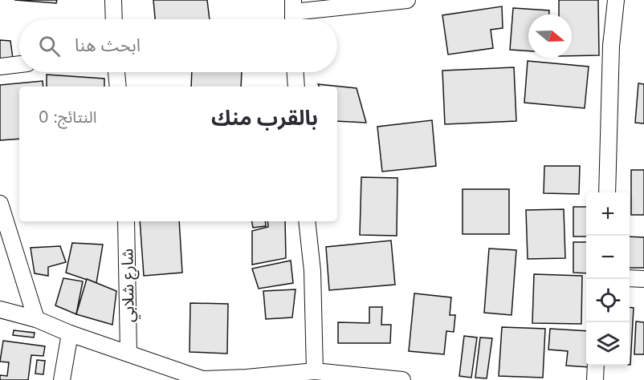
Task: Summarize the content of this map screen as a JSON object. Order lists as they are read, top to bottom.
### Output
{
  "streets": {
    "street": ["شارع شلابي"]
  },
  "north": "right",
  "page": {
    "search": "ابحث هنا",
    "heading": ["بالقرب منك", "النتائج: 0"],
    "map_buttons": ["+", "−"]
  }
}
